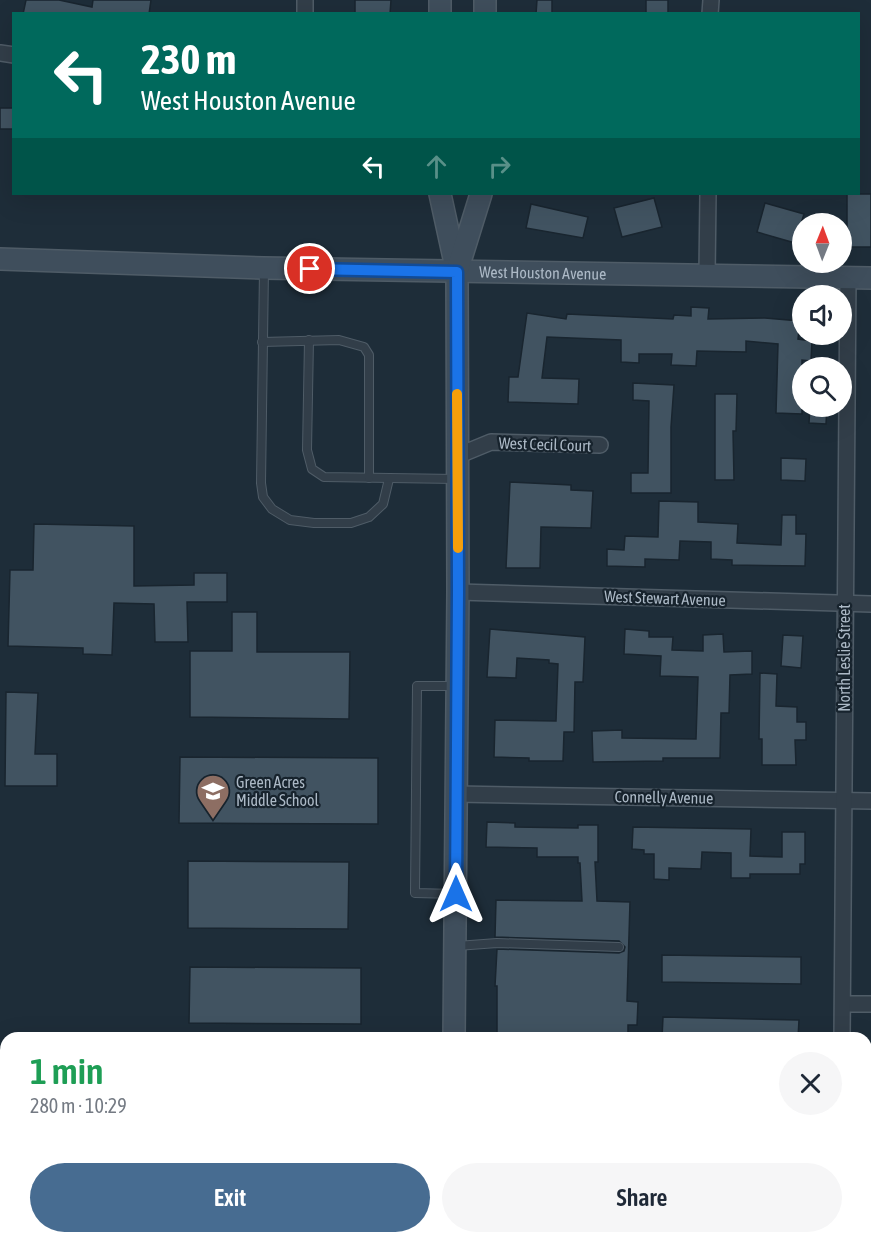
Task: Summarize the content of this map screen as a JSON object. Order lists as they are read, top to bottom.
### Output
{
  "streets": {
    "street": [
      "West Houston Avenue",
      "West Cecil Court",
      "West Stewart Avenue",
      "North Leslie Street",
      "Connelly Avenue"
    ]
  },
  "crossings": [
    ["West Houston Avenue", "North Leslie Street"],
    ["West Stewart Avenue", "North Leslie Street"],
    ["North Leslie Street", "Connelly Avenue"]
  ],
  "places": {
    "school or university": ["Green Acres Middle School"]
  },
  "north": "top",
  "page": {
    "turn": ["230 m", "West Houston Avenue"],
    "heading": ["1 min", "280 m · 10:29"],
    "buttons": ["Exit", "Share"]
  }
}
